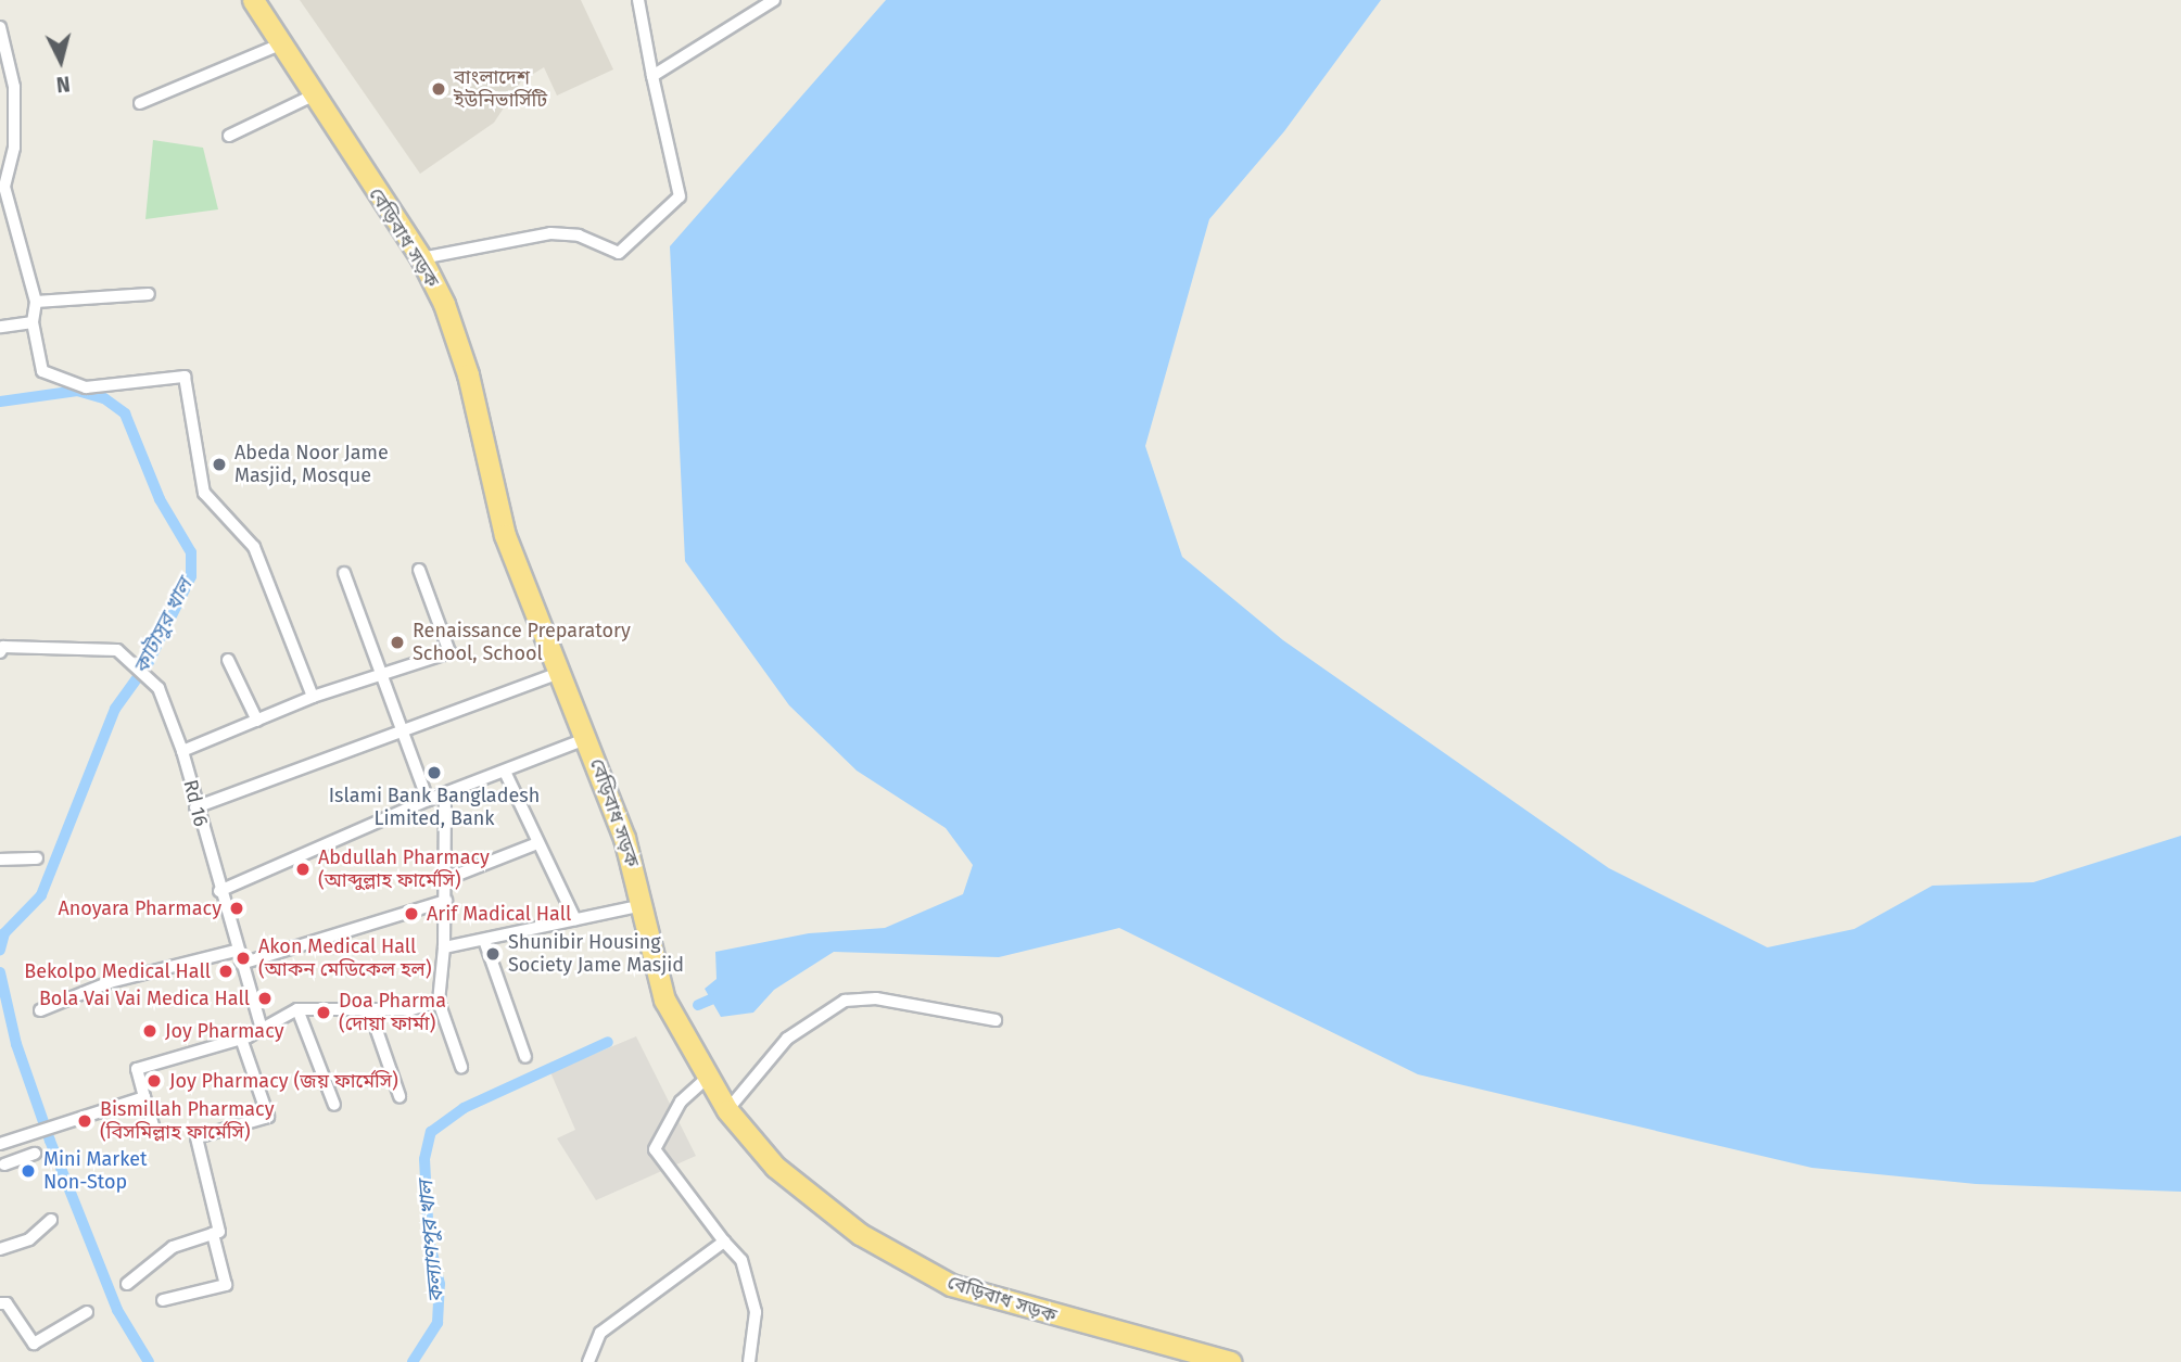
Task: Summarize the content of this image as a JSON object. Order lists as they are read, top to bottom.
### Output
{
  "streets": {
    "highway": ["বেড়িবাধ সড়ক"],
    "street": ["Rd 16"]
  },
  "water": ["কাটাসুর খাল", "কল্যাণপুর খাল"],
  "places": [
    "বাংলাদেশ ইউনিভার্সিটি",
    "Abeda Noor Jame Masjid, Mosque",
    "Renaissance Preparatory School, School",
    "Islami Bank Bangladesh Limited, Bank",
    "Abdullah Pharmacy (আব্দুল্লাহ ফার্মেসি)",
    "Anoyara Pharmacy",
    "Arif Madical Hall",
    "Shunibir Housing Society Jame Masjid",
    "Akon Medical Hall (আকন মেডিকেল হল)",
    "Bekolpo Medical Hall",
    "Bola Vai Vai Medica Hall",
    "Doa Pharma (দোয়া ফার্মা)",
    "Joy Pharmacy",
    "Joy Pharmacy (জয় ফার্মেসি)",
    "Bismillah Pharmacy (বিসমিল্লাহ ফার্মেসি)",
    "Mini Market Non-Stop"
  ],
  "north": "bottom"
}
